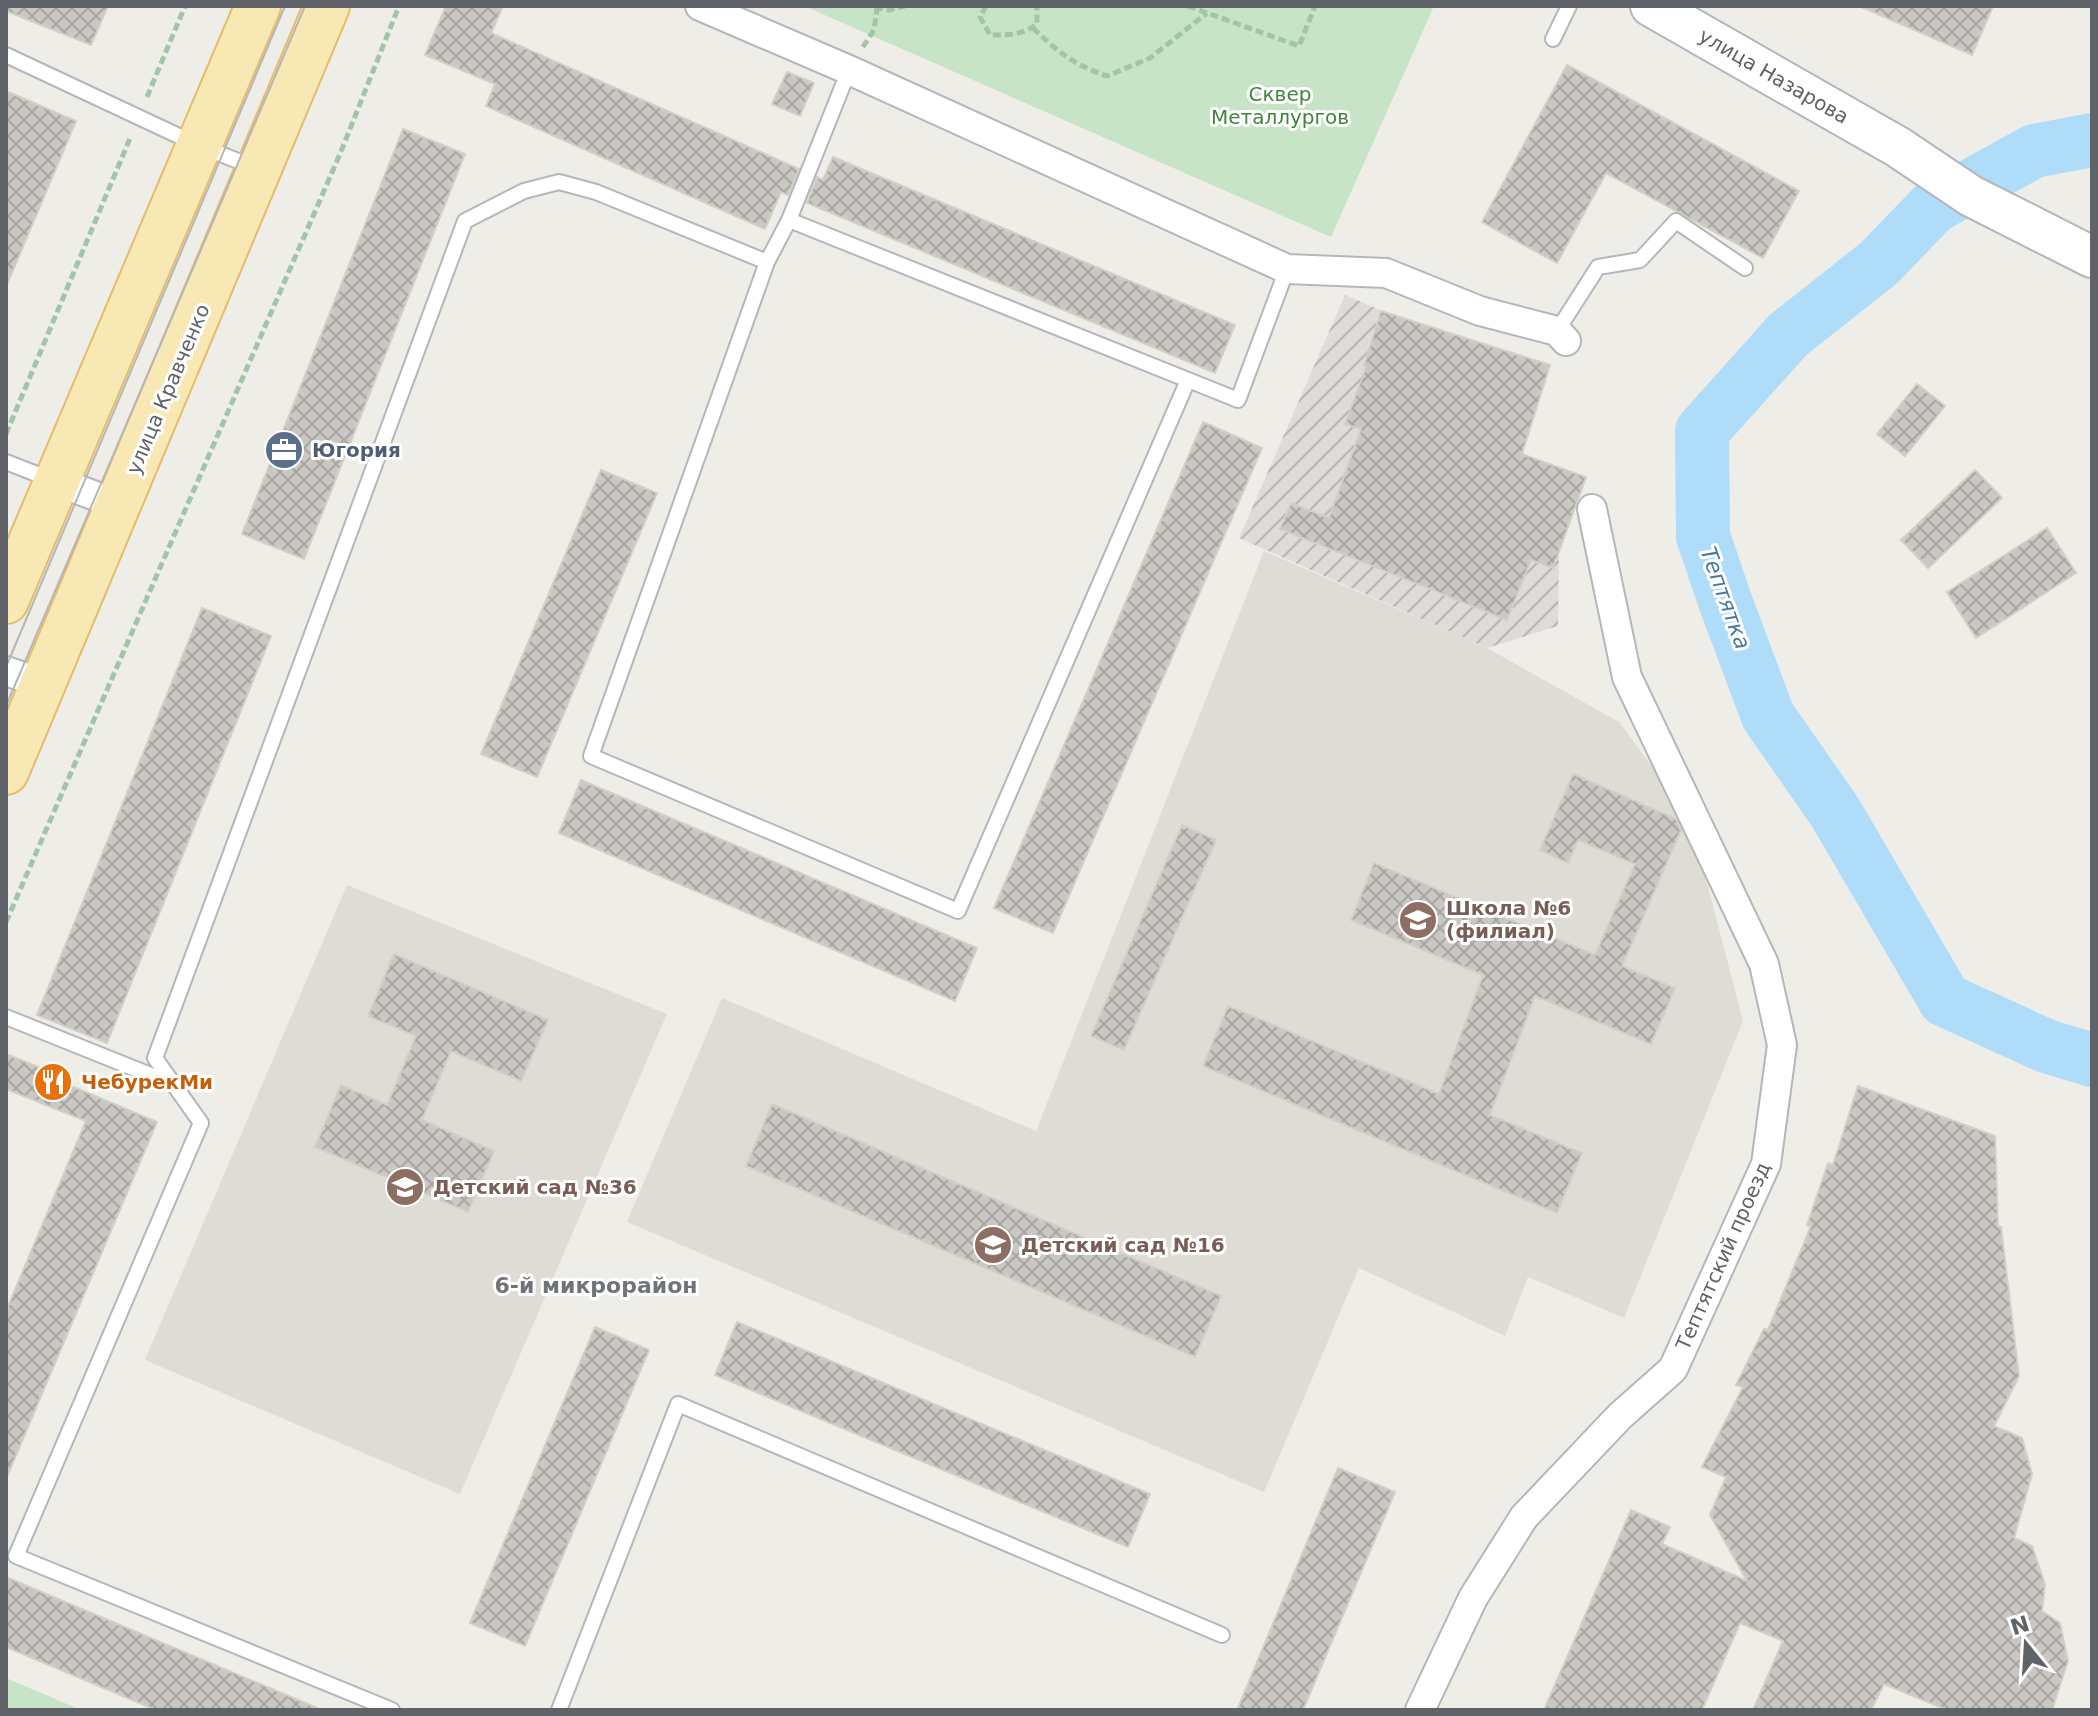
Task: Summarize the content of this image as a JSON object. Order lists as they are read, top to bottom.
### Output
{
  "streets": {
    "main road": ["улица Назарова", "улица Кравченко"],
    "street": ["Тептятский проезд"]
  },
  "districts": ["6-й микрорайон"],
  "water": ["Тептятка"],
  "parks": ["Сквер Металлургов"],
  "places": {
    "office": ["Югория"],
    "school or university": ["Школа №6 (филиал)", "Детский сад №36", "Детский сад №16"],
    "restaurant": ["ЧебурекМи"]
  },
  "north": "top"
}
